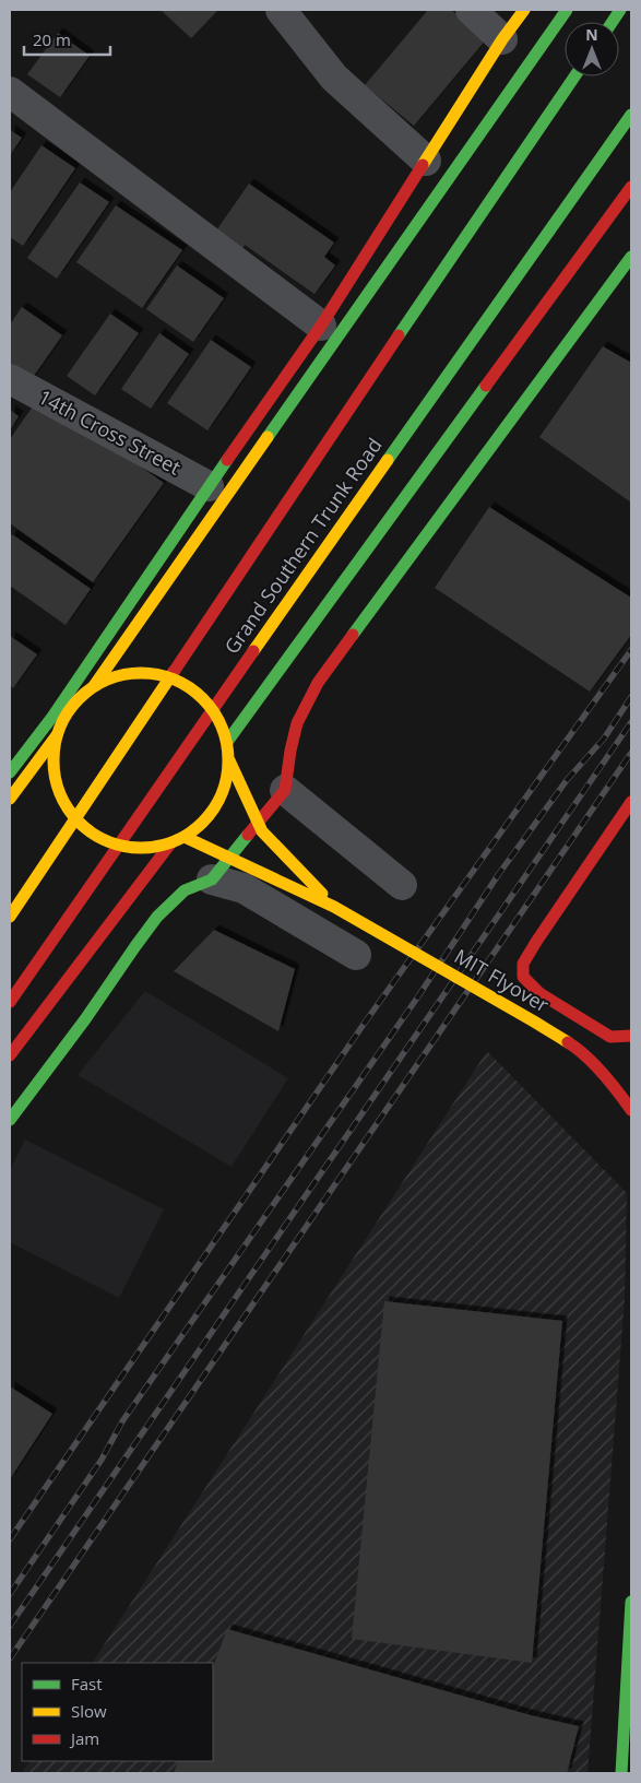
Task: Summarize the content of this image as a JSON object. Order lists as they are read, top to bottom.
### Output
{
  "streets": {
    "main road": ["Grand Southern Trunk Road", "MIT Flyover"],
    "street": ["14th Cross Street"]
  },
  "legend": ["Fast", "Slow", "Jam"],
  "scale_bar": "20 m",
  "north": "top"
}
